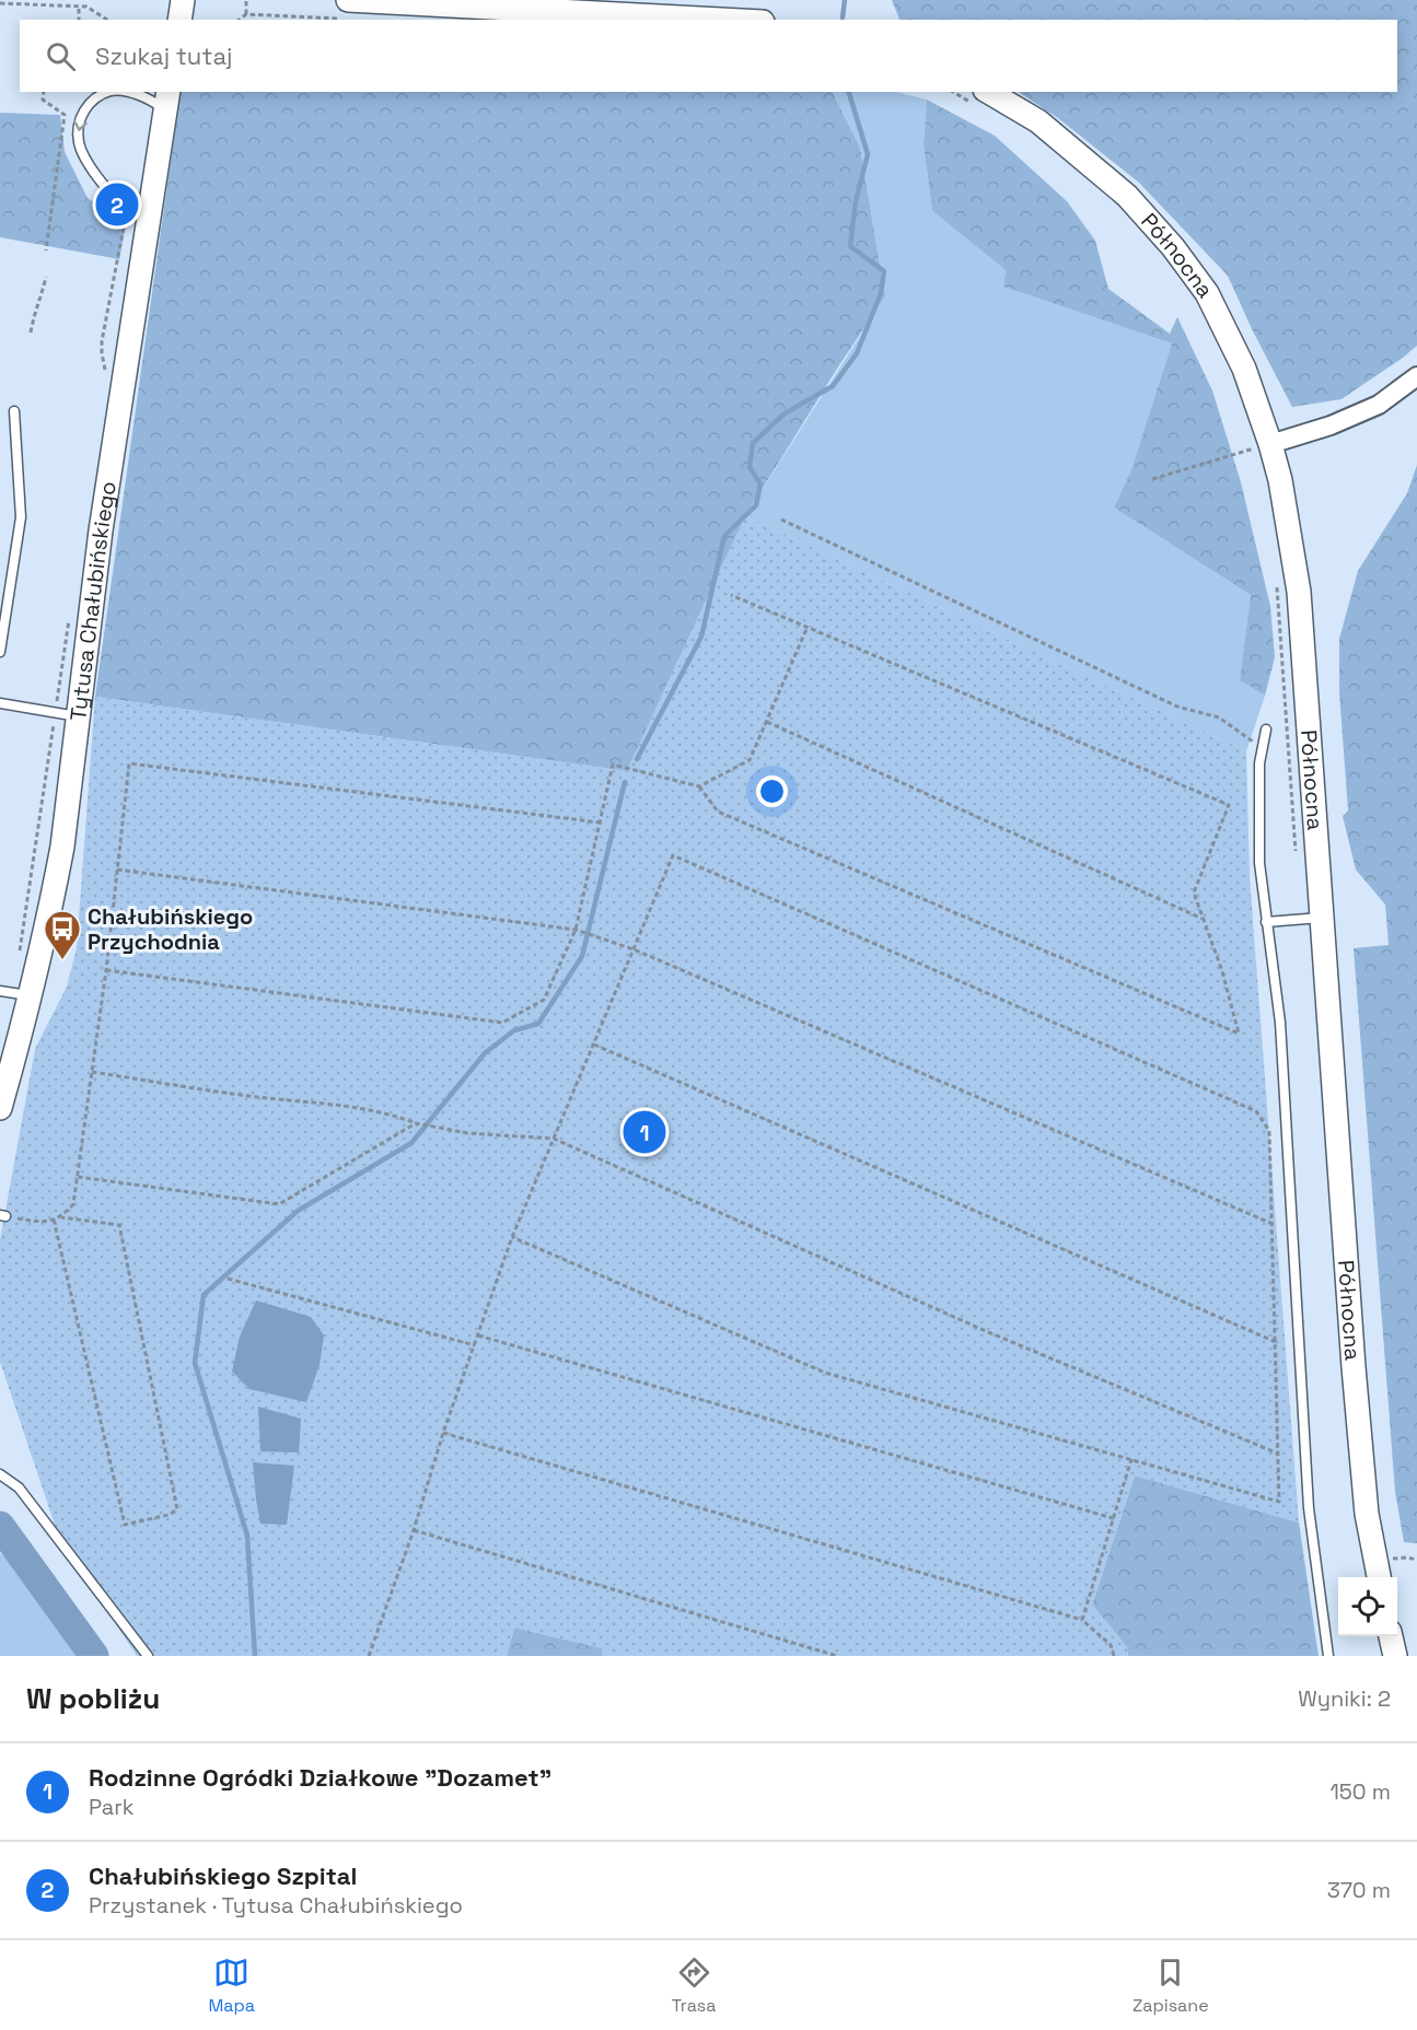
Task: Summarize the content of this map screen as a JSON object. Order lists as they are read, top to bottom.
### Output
{
  "streets": {
    "street": ["Północna", "Tytusa Chałubińskiego"]
  },
  "places": {
    "bus stop": ["Chałubińskiego Przychodnia"]
  },
  "page": {
    "search": "Szukaj tutaj",
    "pins": ["2", "1"],
    "heading": ["W pobliżu", "Wyniki: 2"],
    "list": [
      {
        "mark": "1",
        "name": "Rodzinne Ogródki Działkowe \"Dozamet\"",
        "note": "Park",
        "value": "150 m"
      },
      {
        "mark": "2",
        "name": "Chałubińskiego Szpital",
        "note": "Przystanek · Tytusa Chałubińskiego",
        "value": "370 m"
      }
    ],
    "nav": ["Mapa", "Trasa", "Zapisane"]
  }
}
